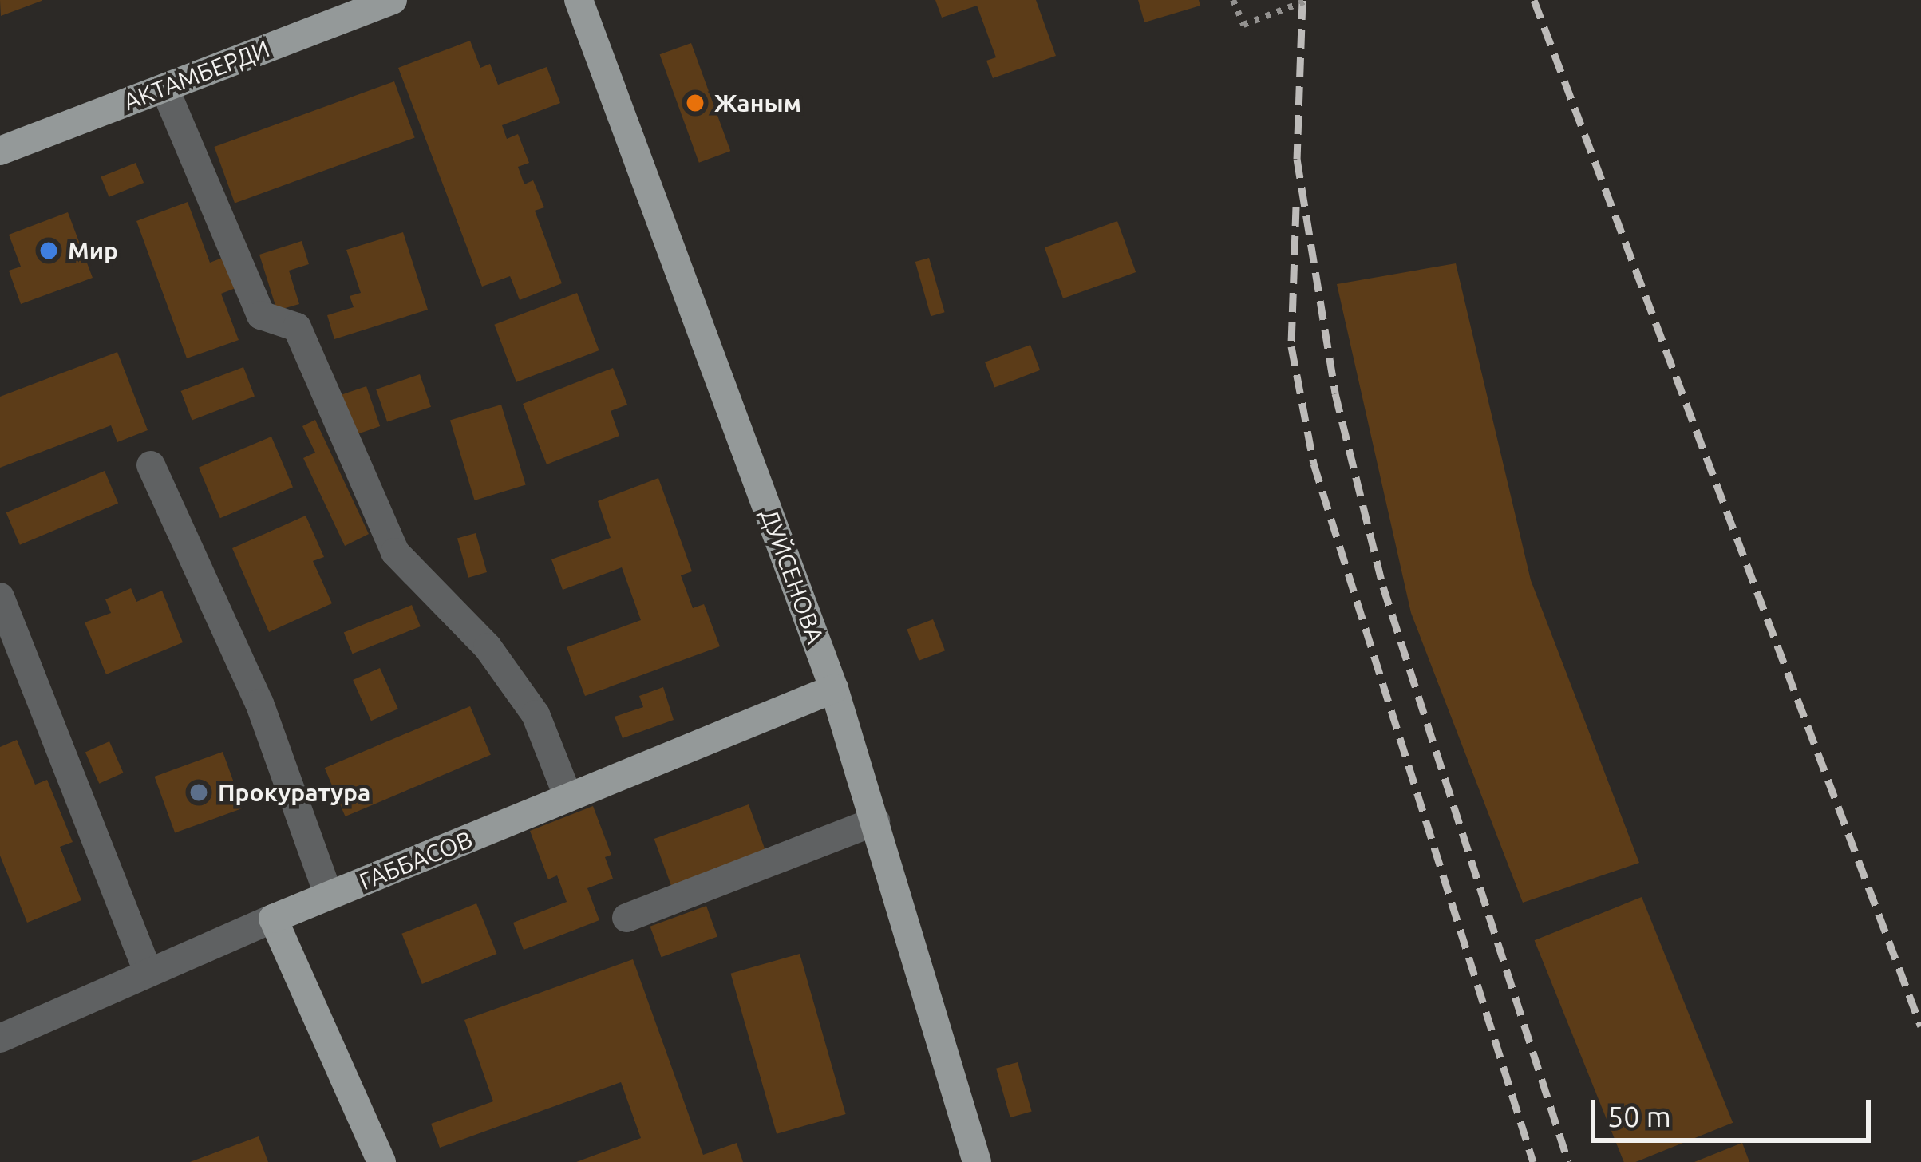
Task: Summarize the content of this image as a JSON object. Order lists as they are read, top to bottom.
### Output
{
  "streets": {
    "main road": ["АКТАМБЕРДИ", "ДУЙСЕНОВА", "ГАББАСОВ"]
  },
  "crossings": [
    ["ДУЙСЕНОВА", "ГАББАСОВ"]
  ],
  "places": ["Жаным", "Мир", "Прокуратура"],
  "scale_bar": "50 m"
}
